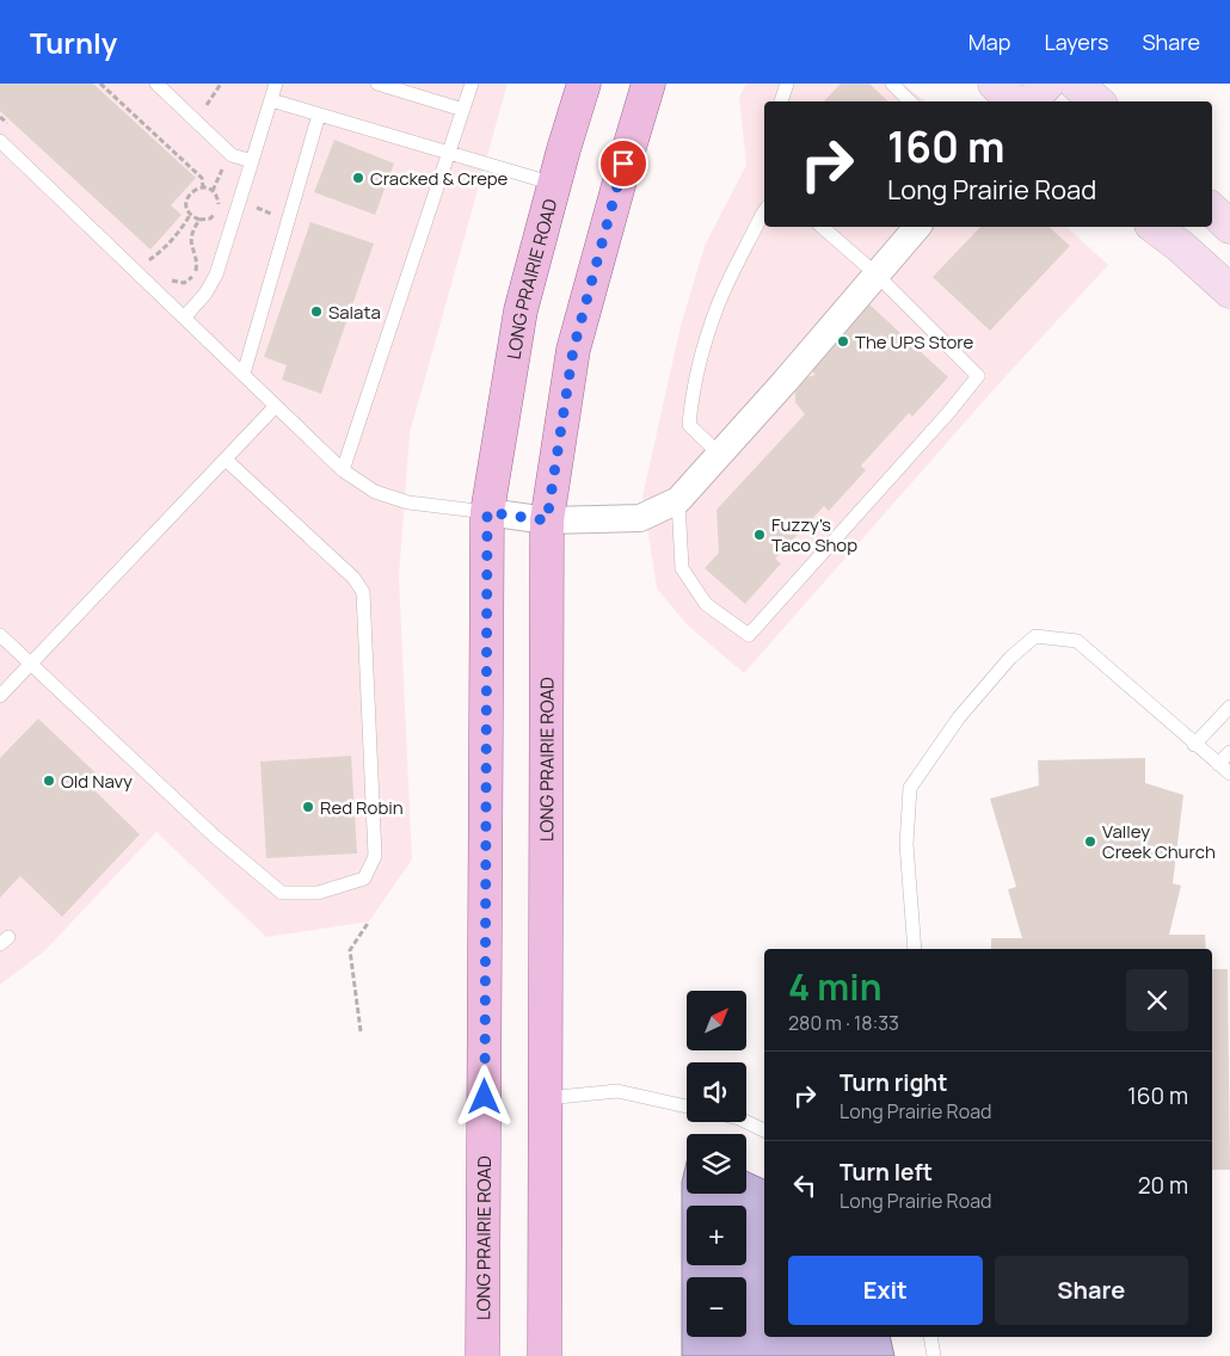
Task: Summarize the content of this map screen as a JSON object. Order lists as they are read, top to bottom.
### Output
{
  "streets": {
    "main road": ["LONG PRAIRIE ROAD"]
  },
  "places": [
    "Cracked & Crepe",
    "Salata",
    "The UPS Store",
    "Fuzzy's Taco Shop",
    "Old Navy",
    "Red Robin",
    "Valley Creek Church"
  ],
  "north": "top right",
  "page": {
    "header": "Turnly",
    "nav": ["Map", "Layers", "Share"],
    "turn": ["160 m", "Long Prairie Road"],
    "heading": ["4 min", "280 m · 18:33"],
    "map_buttons": ["+", "−"],
    "list": [
      {
        "name": "Turn right",
        "note": "Long Prairie Road",
        "value": "160 m"
      },
      {
        "name": "Turn left",
        "note": "Long Prairie Road",
        "value": "20 m"
      }
    ],
    "buttons": ["Exit", "Share"]
  }
}
